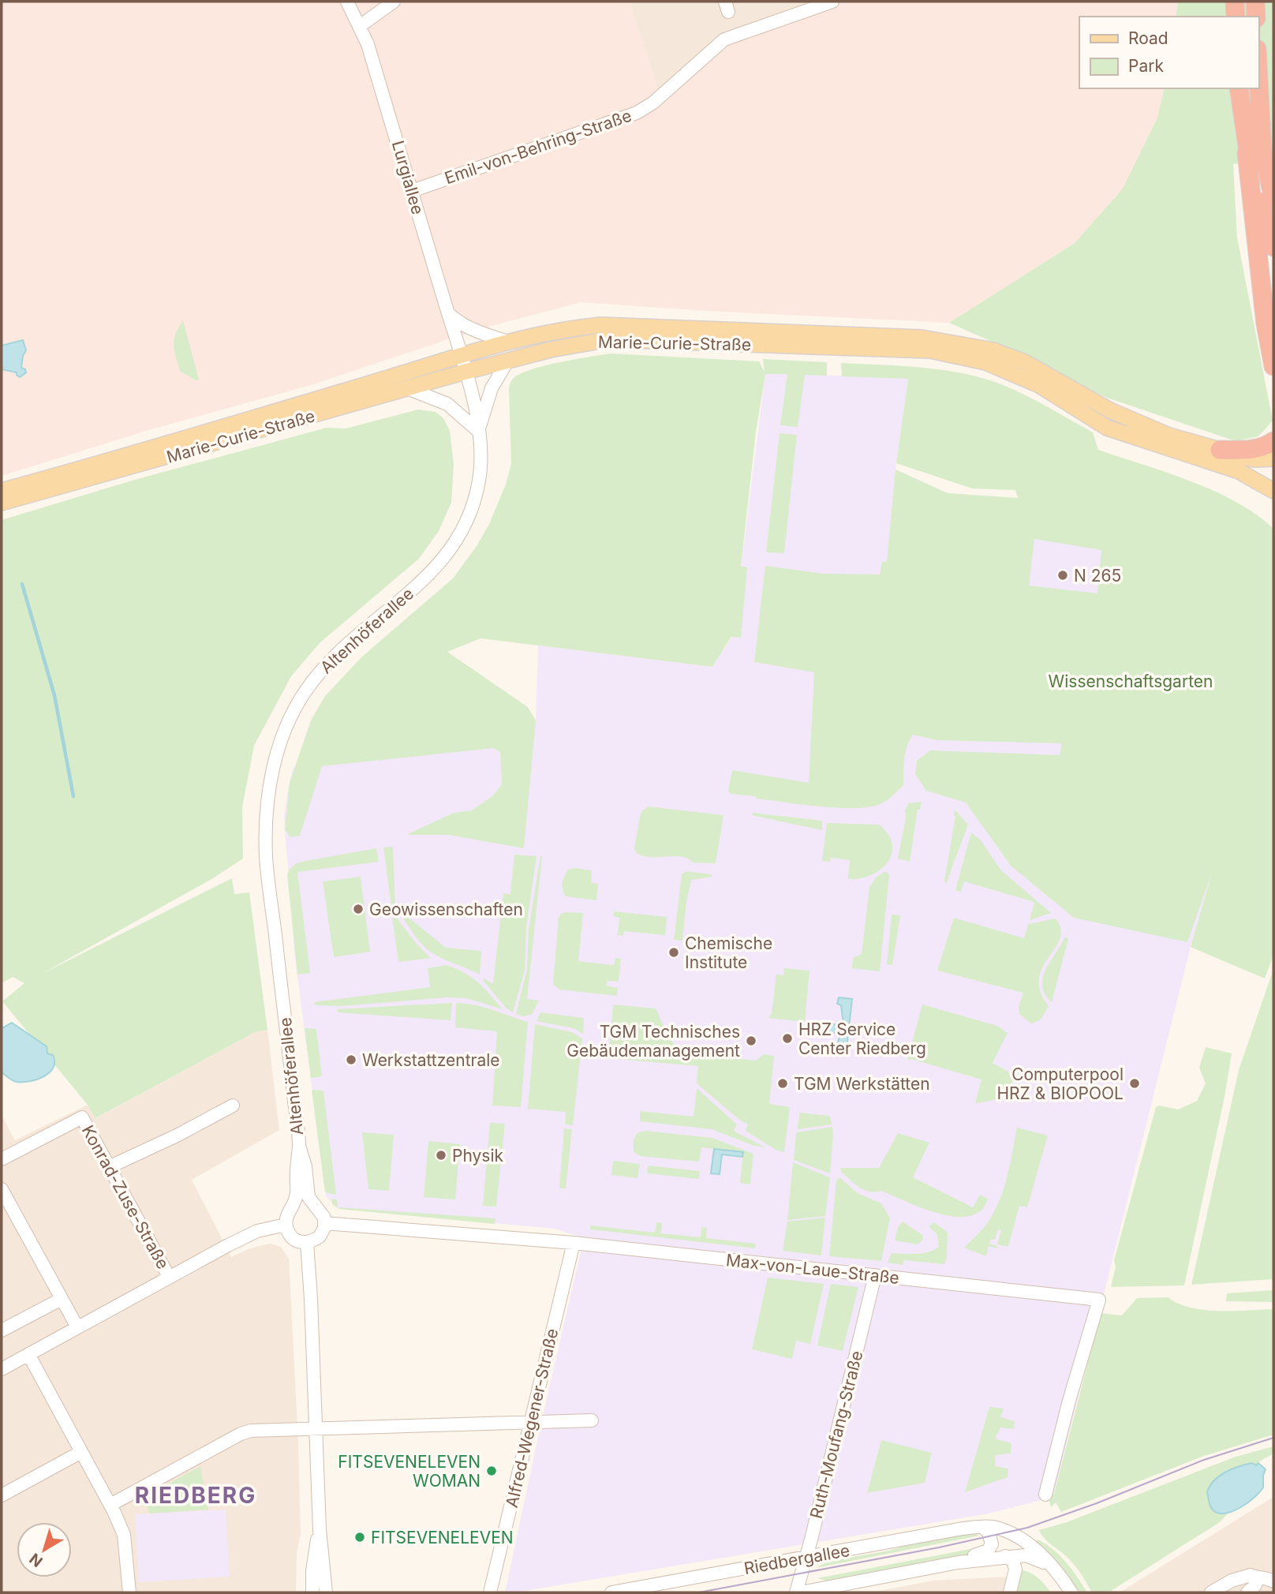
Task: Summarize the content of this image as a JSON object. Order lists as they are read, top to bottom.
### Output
{
  "streets": {
    "main road": ["Marie-Curie-Straße"],
    "street": [
      "Emil-von-Behring-Straße",
      "Lurgiallee",
      "Altenhöferallee",
      "Konrad-Zuse-Straße",
      "Max-von-Laue-Straße",
      "Alfred-Wegener-Straße",
      "Ruth-Moufang-Straße",
      "Riedbergallee"
    ]
  },
  "crossings": [
    ["Emil-von-Behring-Straße", "Lurgiallee"],
    ["Lurgiallee", "Marie-Curie-Straße"],
    ["Lurgiallee", "Altenhöferallee"],
    ["Marie-Curie-Straße", "Altenhöferallee"],
    ["Altenhöferallee", "Konrad-Zuse-Straße"],
    ["Altenhöferallee", "Max-von-Laue-Straße"],
    ["Konrad-Zuse-Straße", "Max-von-Laue-Straße"],
    ["Max-von-Laue-Straße", "Alfred-Wegener-Straße"],
    ["Max-von-Laue-Straße", "Ruth-Moufang-Straße"],
    ["Ruth-Moufang-Straße", "Riedbergallee"]
  ],
  "districts": ["RIEDBERG"],
  "parks": ["Wissenschaftsgarten"],
  "places": [
    "N 265",
    "Geowissenschaften",
    "Chemische Institute",
    "HRZ Service Center Riedberg",
    "TGM Technisches Gebäudemanagement",
    "Werkstattzentrale",
    "TGM Werkstätten",
    "Computerpool HRZ & BIOPOOL",
    "Physik",
    "FITSEVENELEVEN WOMAN",
    "FITSEVENELEVEN"
  ],
  "legend": ["Road", "Park"],
  "north": "bottom left"
}
